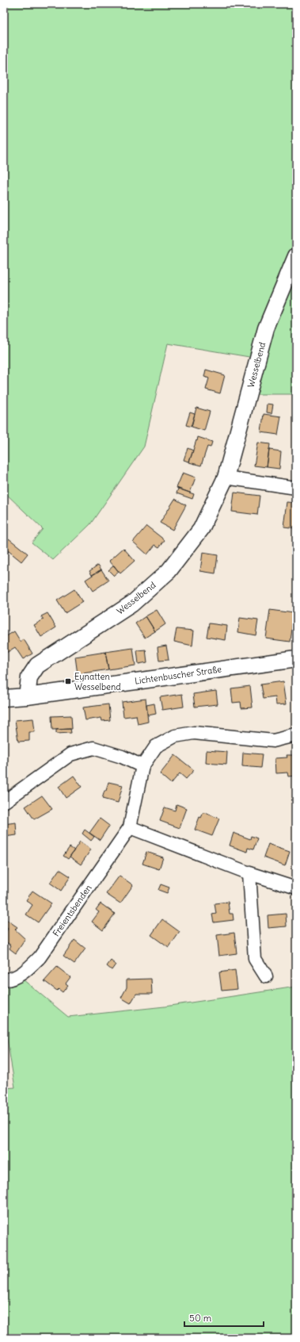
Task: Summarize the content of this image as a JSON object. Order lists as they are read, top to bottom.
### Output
{
  "streets": {
    "street": ["Wesselbend", "Lichtenbuscher Straße", "Freientsbenden"]
  },
  "crossings": [
    ["Wesselbend", "Lichtenbuscher Straße"]
  ],
  "places": {
    "transit": ["Eynatten Wesselbend"]
  },
  "scale_bar": "50 m"
}
